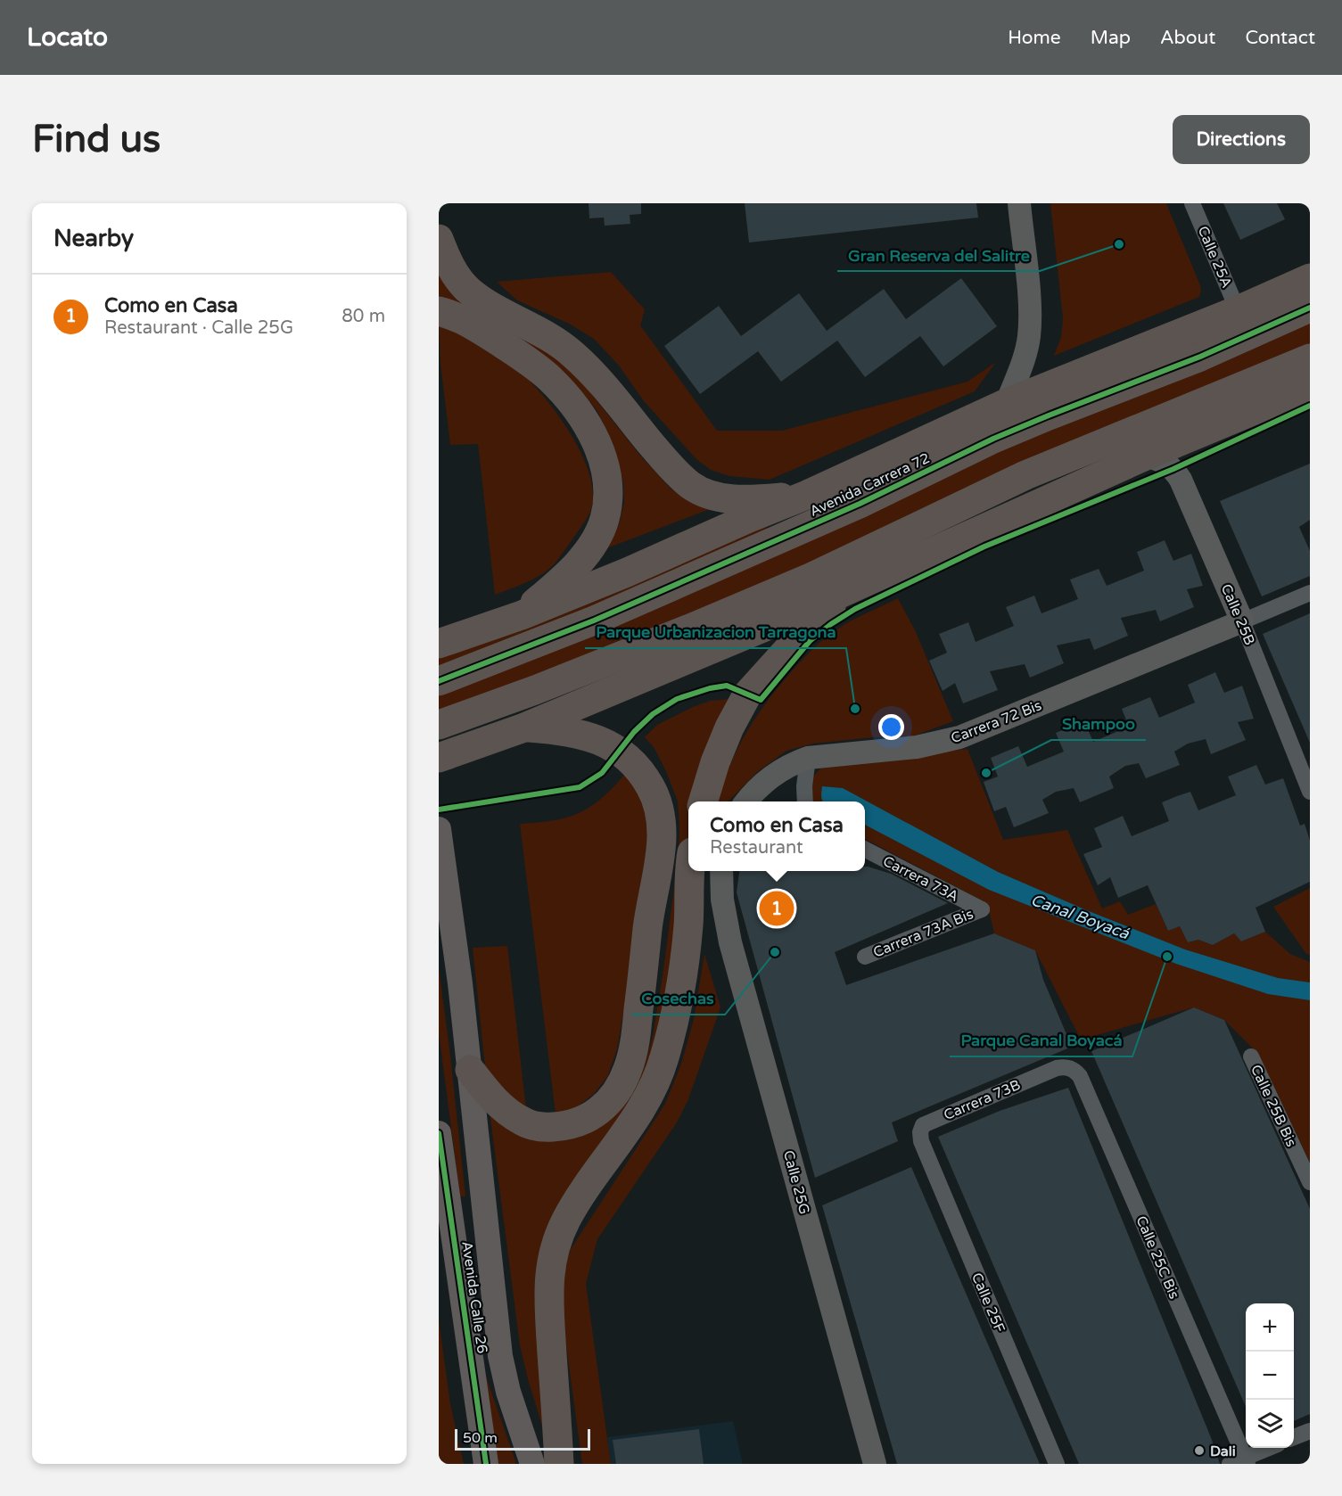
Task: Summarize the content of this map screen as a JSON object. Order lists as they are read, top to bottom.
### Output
{
  "streets": {
    "highway": ["Avenida Carrera 72"],
    "main road": ["Avenida Calle 26"],
    "street": [
      "Calle 25A",
      "Calle 25B",
      "Carrera 72 Bis",
      "Carrera 73A",
      "Carrera 73A Bis",
      "Carrera 73B",
      "Calle 25B Bis",
      "Calle 25G",
      "Calle 25C Bis",
      "Calle 25F"
    ]
  },
  "crossings": [
    ["Calle 25A", "Avenida Carrera 72"],
    ["Calle 25B", "Carrera 72 Bis"],
    ["Carrera 73A", "Carrera 73A Bis"],
    ["Carrera 73B", "Calle 25C Bis"],
    ["Carrera 73B", "Calle 25F"]
  ],
  "water": ["Canal Boyacá"],
  "places": [
    "Gran Reserva del Salitre",
    "Parque Urbanizacion Tarragona",
    "Shampoo",
    "Cosechas",
    "Parque Canal Boyacá",
    "Dali"
  ],
  "scale_bar": "50 m",
  "page": {
    "header": "Locato",
    "nav": [
      "Home",
      "Map",
      "About",
      "Contact"
    ],
    "buttons": "Directions",
    "title": "Find us",
    "heading": "Nearby",
    "list": [
      {
        "mark": "1",
        "name": "Como en Casa",
        "note": "Restaurant · Calle 25G",
        "value": "80 m"
      }
    ],
    "popup": ["Como en Casa", "Restaurant"],
    "pins": "1",
    "map_buttons": ["+", "−"],
    "scale": "50 m"
  }
}
